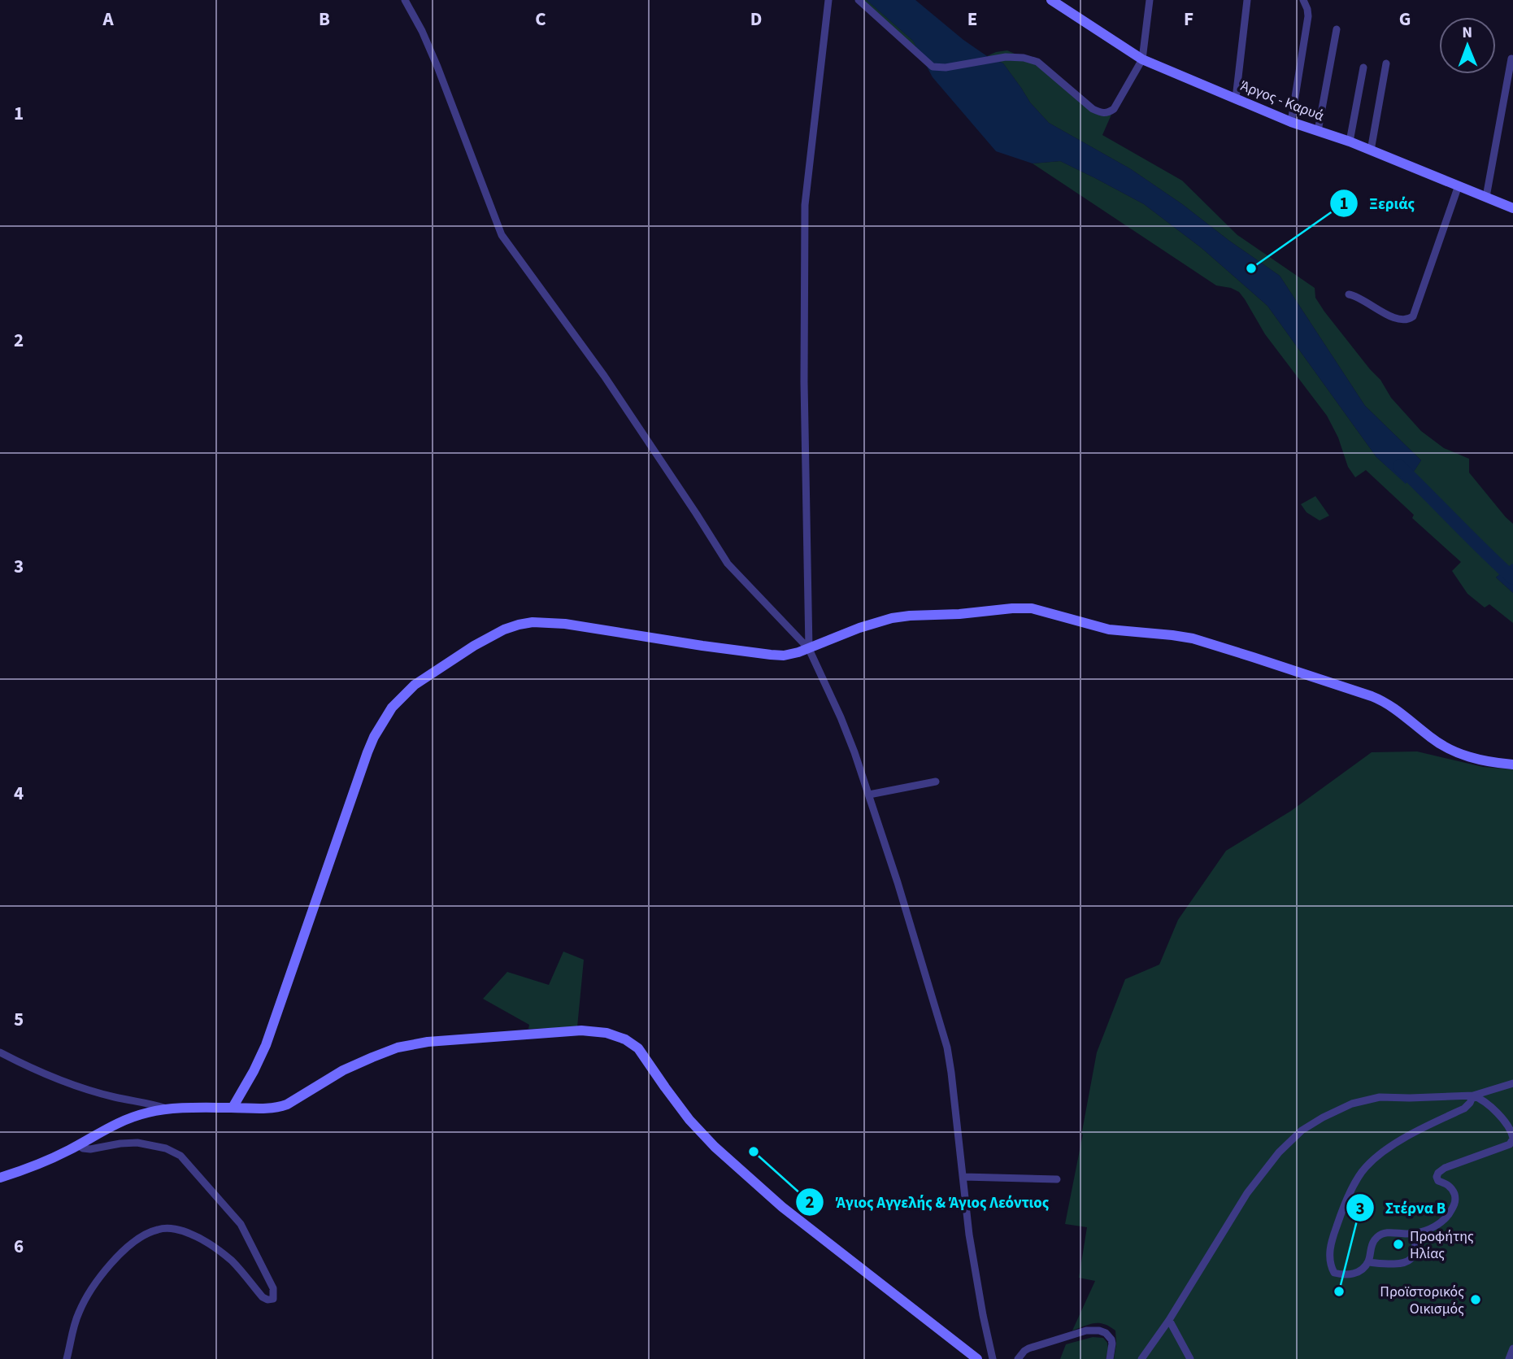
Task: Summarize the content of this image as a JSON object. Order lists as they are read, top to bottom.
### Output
{
  "streets": {
    "street": ["Άργος - Καρυά"]
  },
  "places": [
    "Ξεριάς",
    "Άγιος Αγγελής & Άγιος Λεόντιος",
    "Προφήτης Ηλίας",
    "Στέρνα Β",
    "Προϊστορικός Οικισμός"
  ],
  "north": "top",
  "grid": {
    "columns": [
      "A",
      "B",
      "C",
      "D",
      "E",
      "F",
      "G"
    ],
    "rows": [
      "1",
      "2",
      "3",
      "4",
      "5",
      "6"
    ]
  }
}
